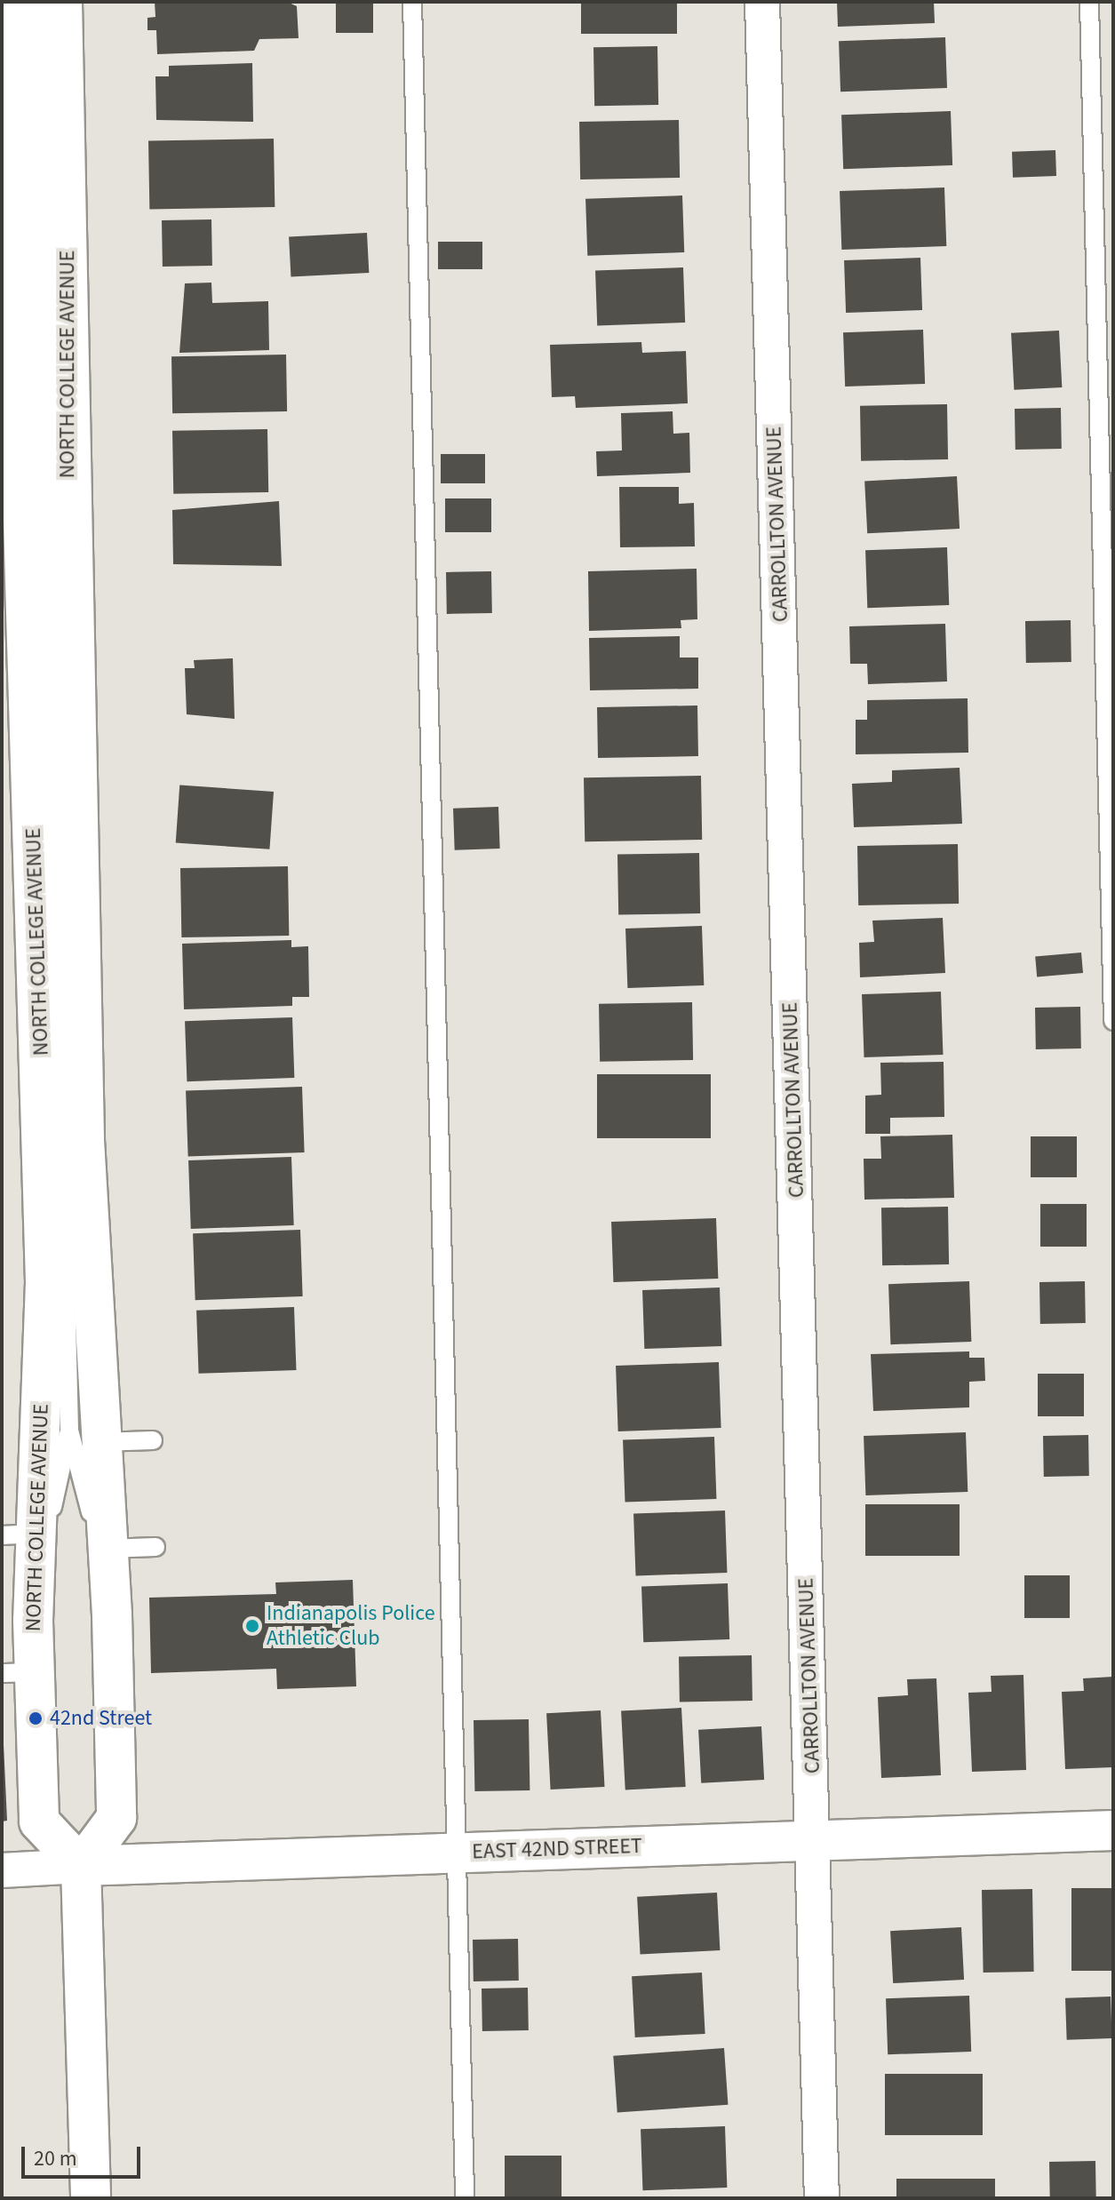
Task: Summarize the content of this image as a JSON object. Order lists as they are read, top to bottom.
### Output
{
  "streets": {
    "main road": ["NORTH COLLEGE AVENUE", "EAST 42ND STREET"],
    "street": ["CARROLLTON AVENUE"]
  },
  "crossings": [
    ["NORTH COLLEGE AVENUE", "EAST 42ND STREET"],
    ["CARROLLTON AVENUE", "EAST 42ND STREET"]
  ],
  "places": ["Indianapolis Police Athletic Club", "42nd Street"],
  "scale_bar": "20 m"
}
